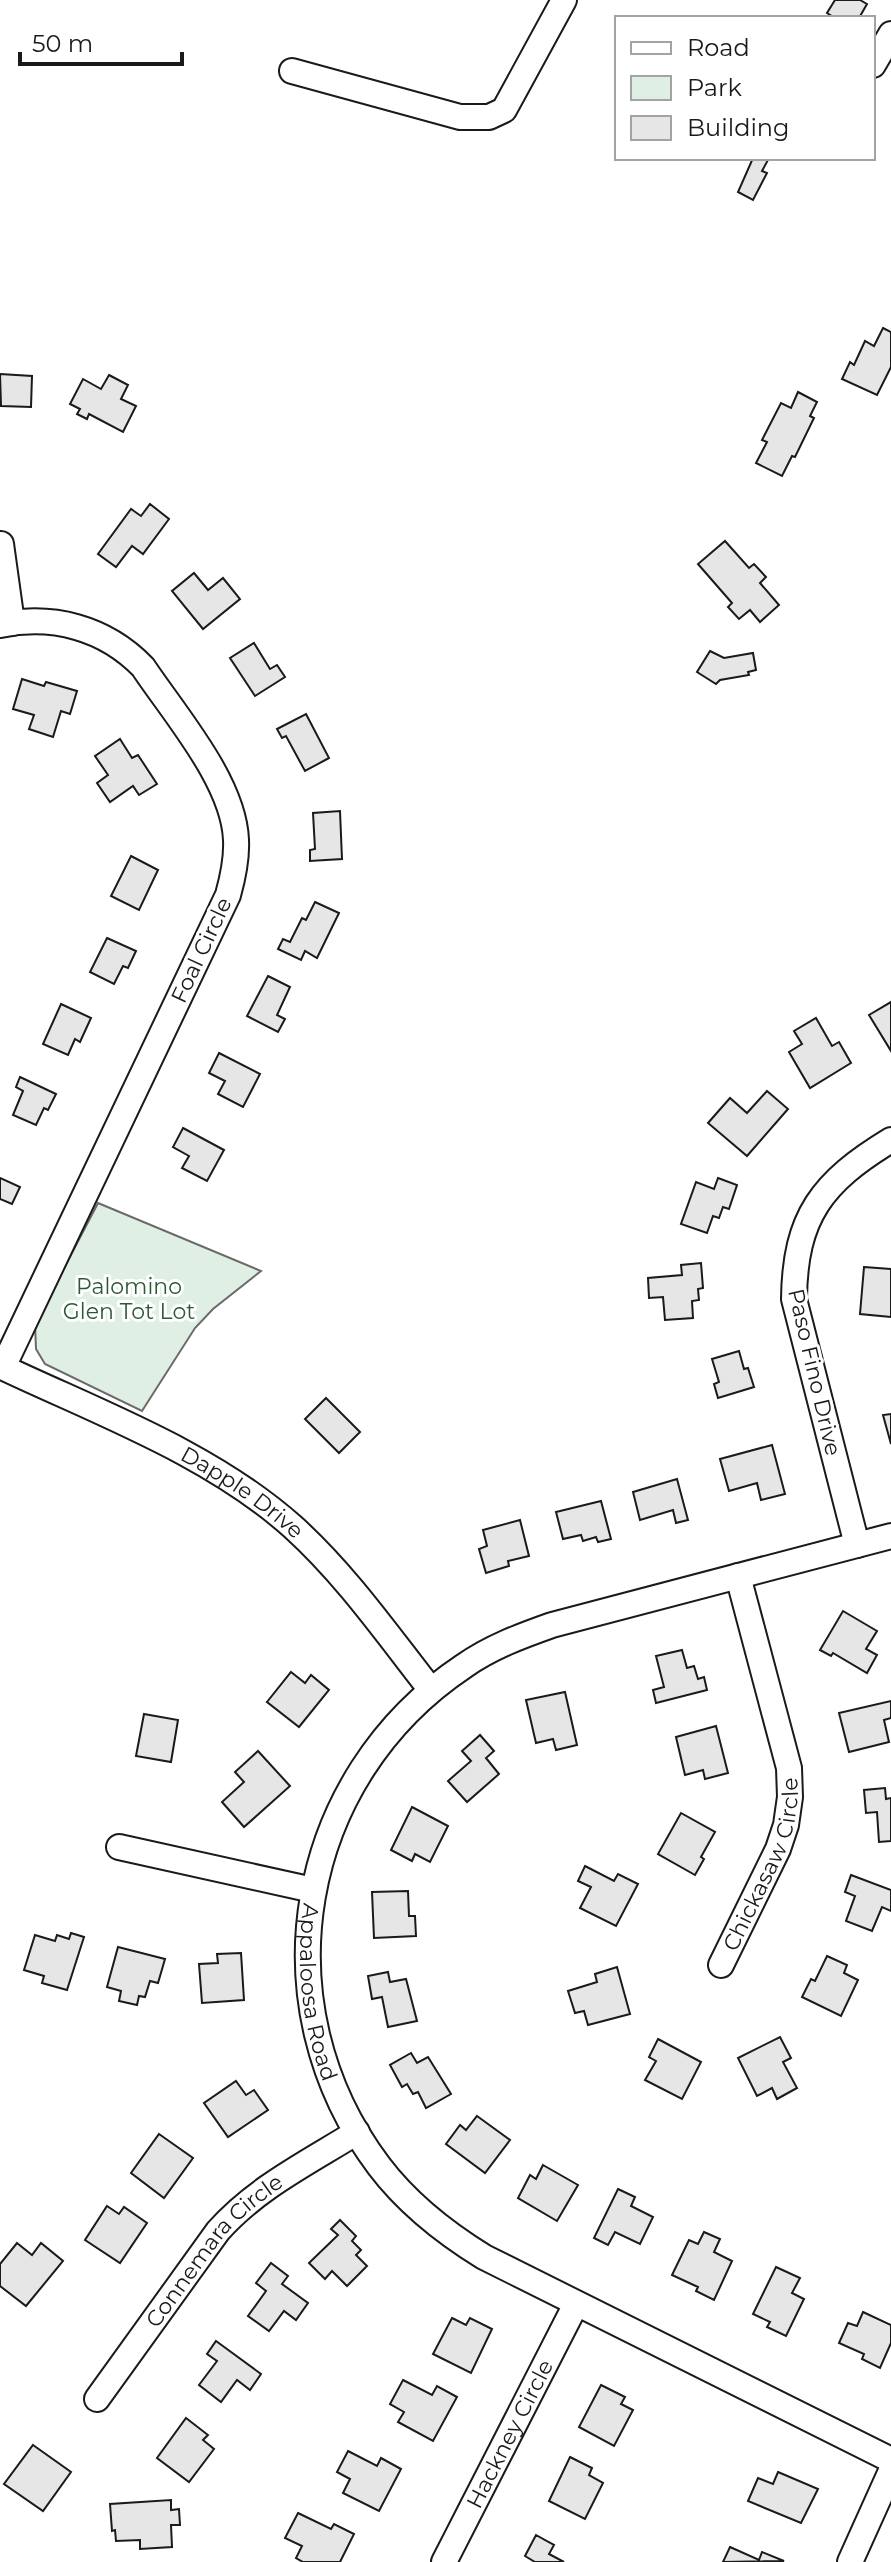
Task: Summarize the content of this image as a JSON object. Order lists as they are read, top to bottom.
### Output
{
  "streets": {
    "street": [
      "Foal Circle",
      "Paso Fino Drive",
      "Dapple Drive",
      "Chickasaw Circle",
      "Appaloosa Road",
      "Connemara Circle",
      "Hackney Circle"
    ]
  },
  "crossings": [
    ["Foal Circle", "Dapple Drive"],
    ["Paso Fino Drive", "Appaloosa Road"],
    ["Dapple Drive", "Appaloosa Road"],
    ["Chickasaw Circle", "Appaloosa Road"],
    ["Appaloosa Road", "Connemara Circle"],
    ["Appaloosa Road", "Hackney Circle"]
  ],
  "parks": ["Palomino Glen Tot Lot"],
  "legend": ["Road", "Park", "Building"],
  "scale_bar": "50 m"
}
